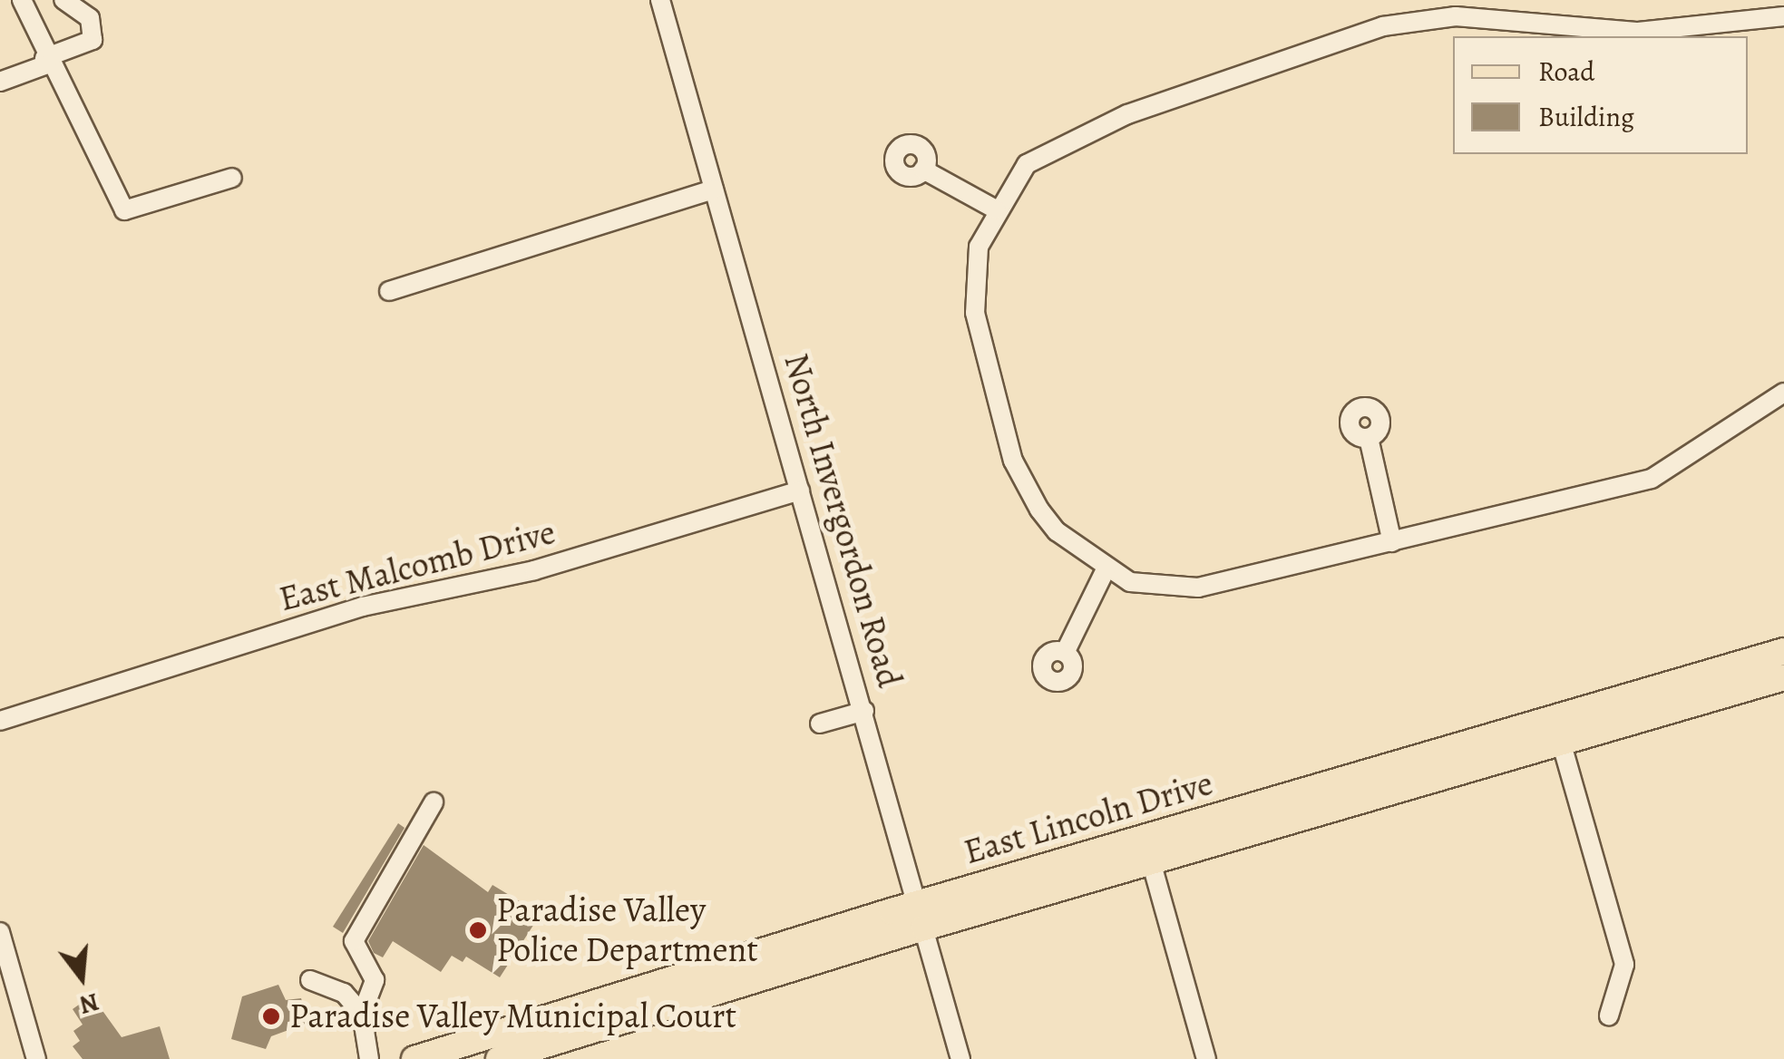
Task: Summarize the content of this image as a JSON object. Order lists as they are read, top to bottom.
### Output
{
  "streets": {
    "main road": ["East Lincoln Drive"],
    "street": ["North Invergordon Road", "East Malcomb Drive"]
  },
  "crossings": [
    ["North Invergordon Road", "East Malcomb Drive"],
    ["North Invergordon Road", "East Lincoln Drive"]
  ],
  "places": ["Paradise Valley Police Department", "Paradise Valley Municipal Court"],
  "legend": ["Road", "Building"],
  "north": "bottom"
}
